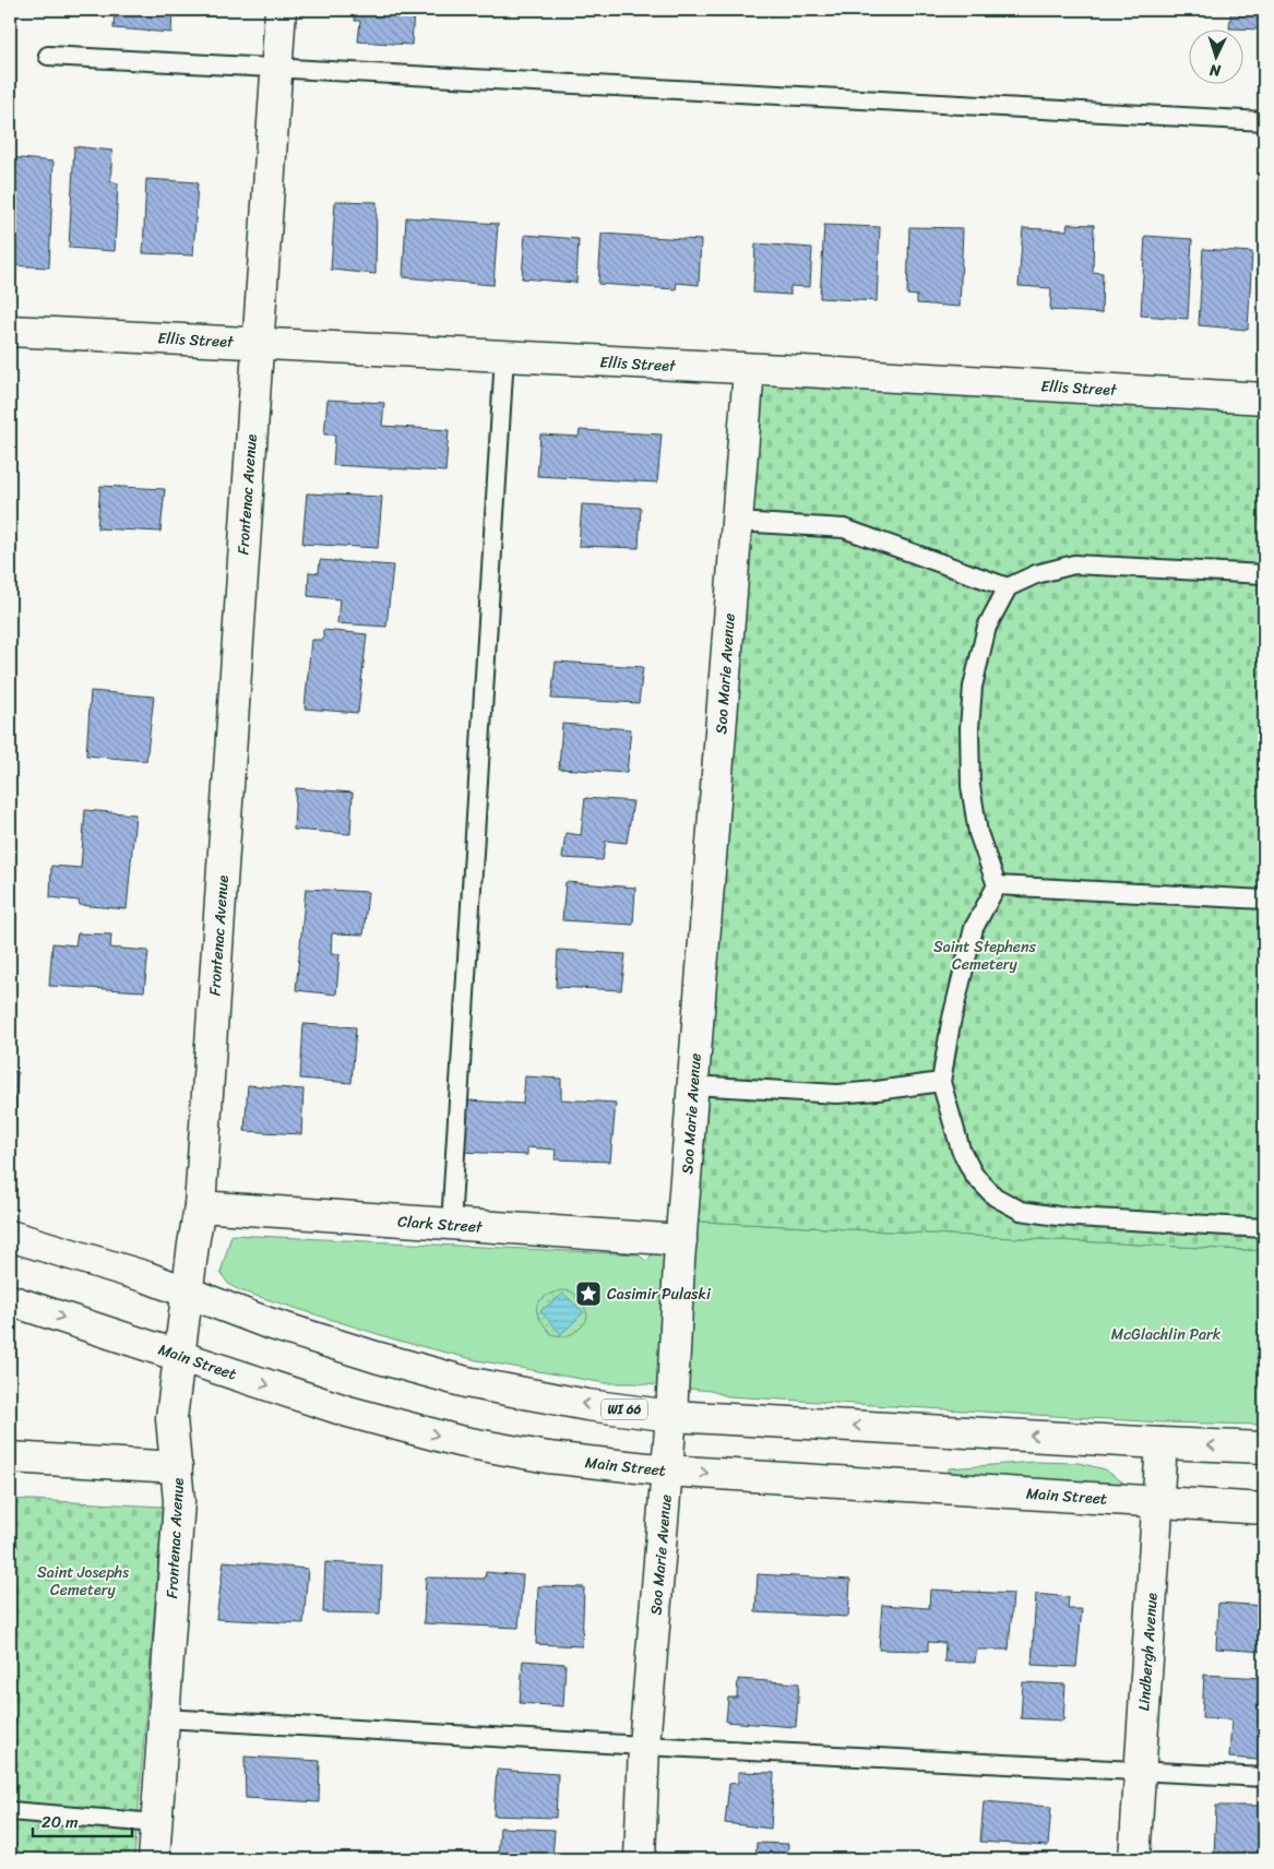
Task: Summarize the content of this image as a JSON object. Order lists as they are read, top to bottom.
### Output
{
  "streets": {
    "street": [
      "Ellis Street",
      "Frontenac Avenue",
      "Soo Marie Avenue",
      "Clark Street",
      "Main Street",
      "WI 66",
      "Lindbergh Avenue"
    ]
  },
  "crossings": [
    ["Ellis Street", "Frontenac Avenue"],
    ["Ellis Street", "Soo Marie Avenue"],
    ["Frontenac Avenue", "Clark Street"],
    ["Frontenac Avenue", "Main Street"],
    ["Frontenac Avenue", "WI 66"],
    ["Soo Marie Avenue", "Clark Street"],
    ["Soo Marie Avenue", "Main Street"],
    ["Soo Marie Avenue", "WI 66"],
    ["Main Street", "Lindbergh Avenue"],
    ["WI 66", "Lindbergh Avenue"]
  ],
  "parks": ["Saint Stephens Cemetery", "McGlachlin Park", "Saint Josephs Cemetery"],
  "places": {
    "place": ["Casimir Pulaski"]
  },
  "scale_bar": "20 m",
  "north": "bottom"
}
